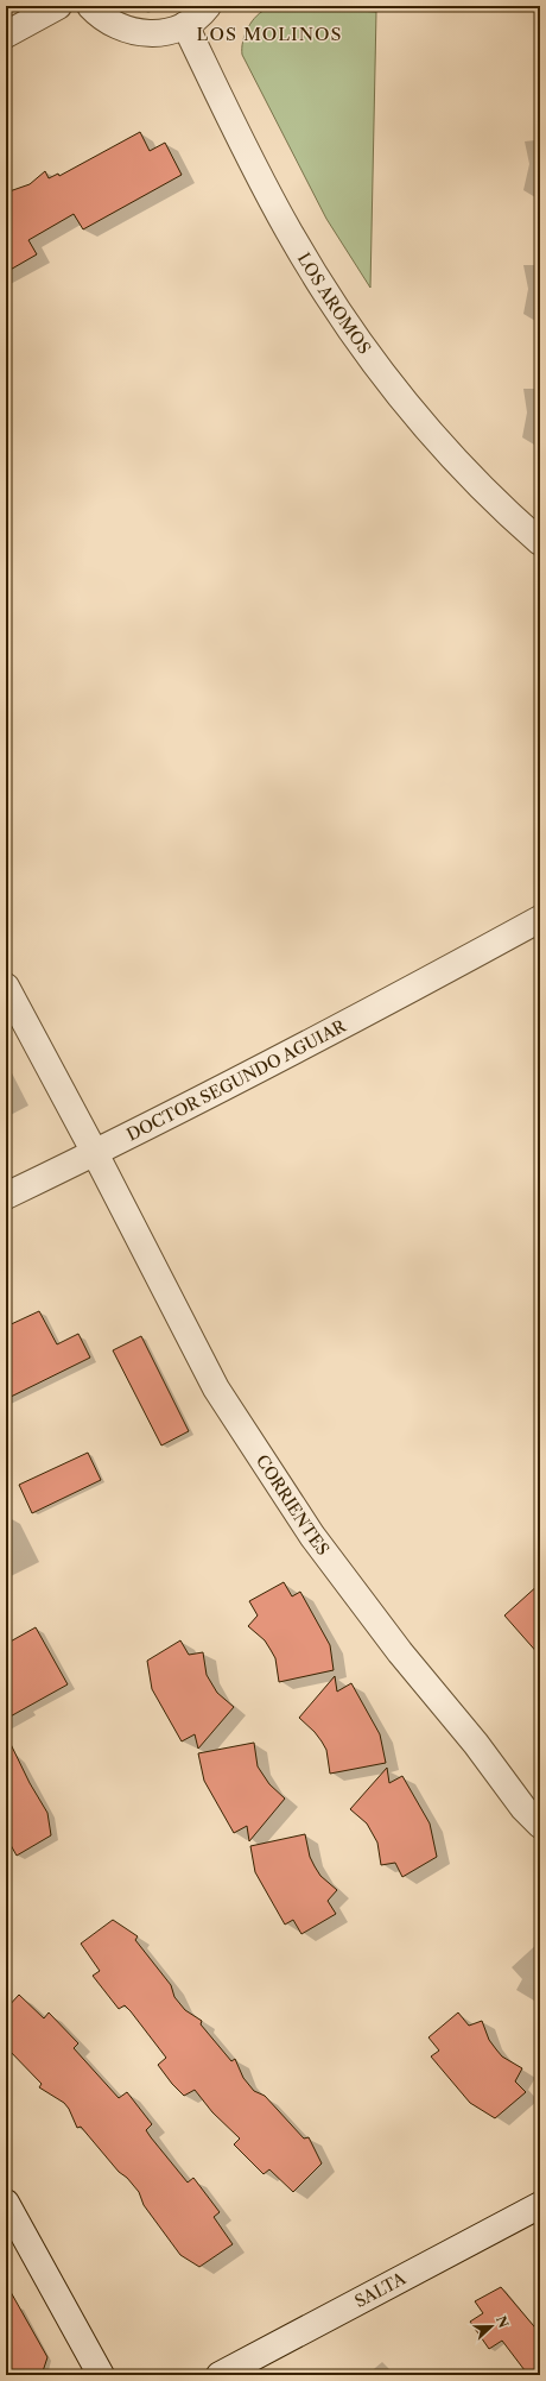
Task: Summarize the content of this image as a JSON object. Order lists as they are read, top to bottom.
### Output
{
  "streets": {
    "street": [
      "LOS AROMOS",
      "DOCTOR SEGUNDO AGUIAR",
      "CORRIENTES",
      "SALTA"
    ]
  },
  "crossings": [
    ["DOCTOR SEGUNDO AGUIAR", "CORRIENTES"]
  ],
  "districts": ["LOS MOLINOS"],
  "north": "right"
}
